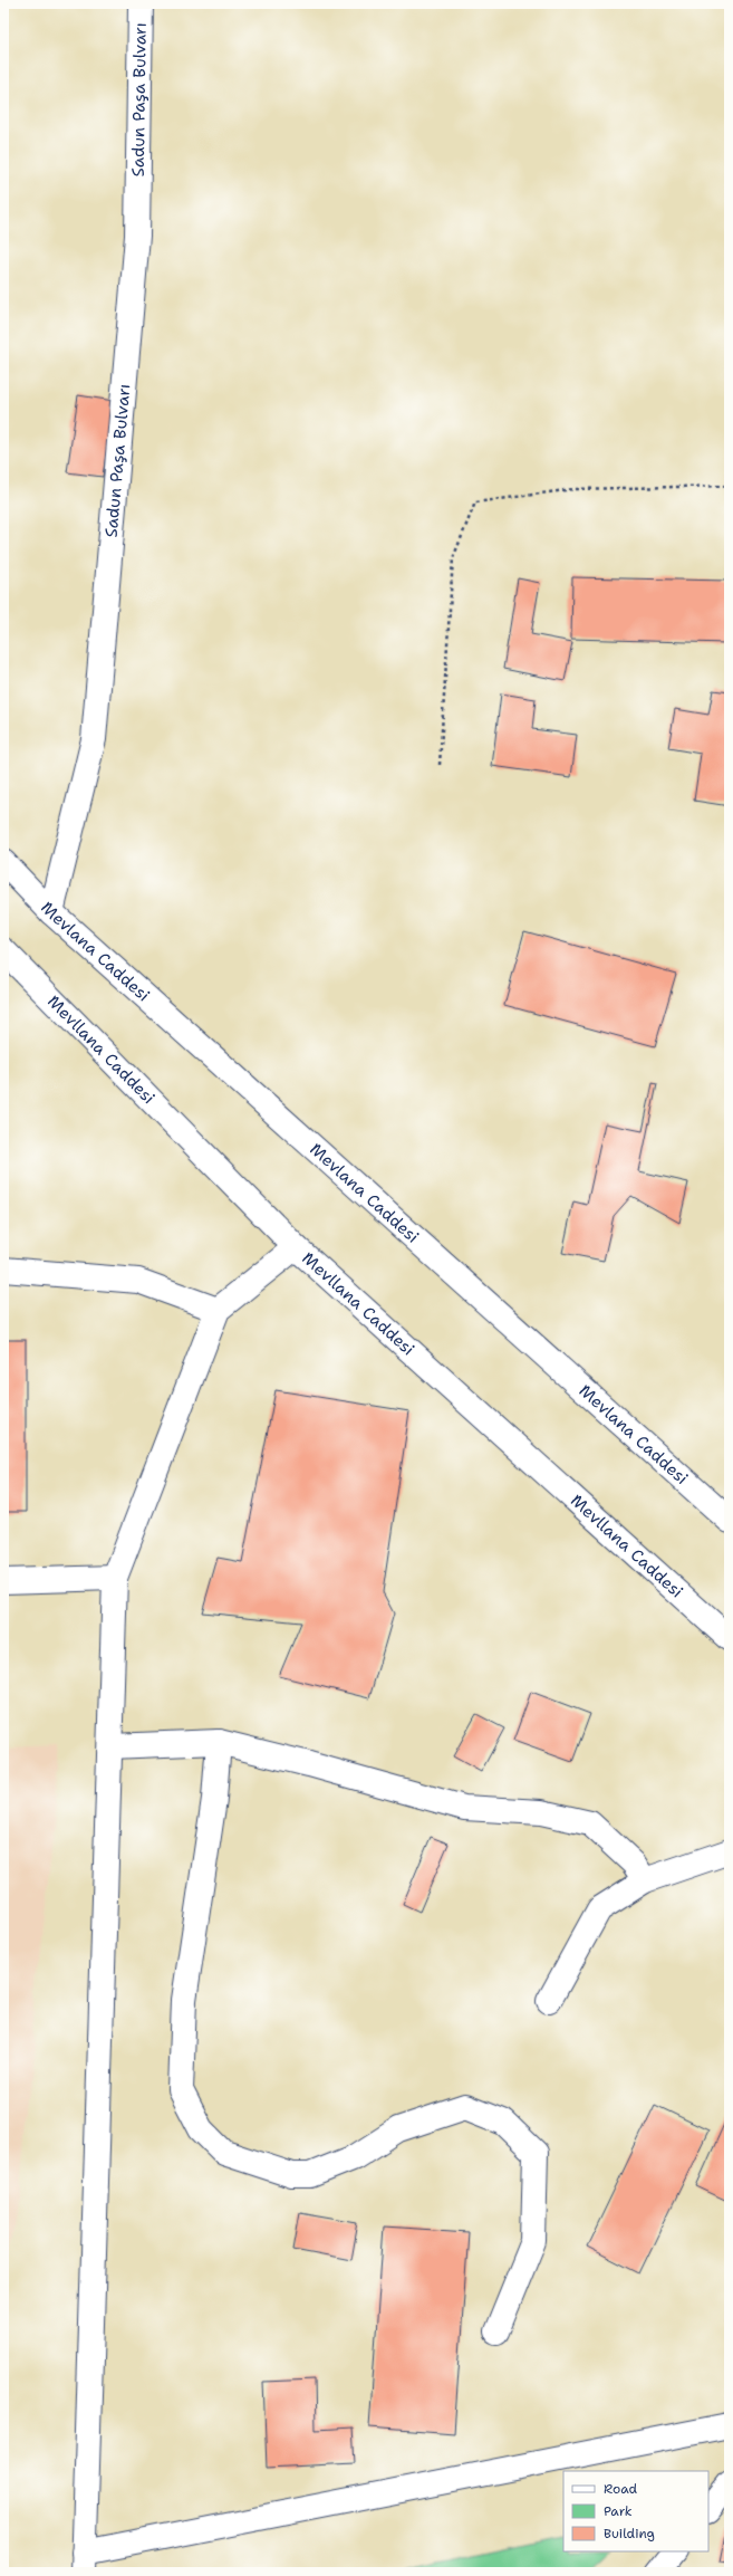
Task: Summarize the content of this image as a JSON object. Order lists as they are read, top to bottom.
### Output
{
  "streets": {
    "main road": ["Sadun Paşa Bulvarı", "Mevlana Caddesi", "Mevllana Caddesi"]
  },
  "crossings": [
    ["Sadun Paşa Bulvarı", "Mevlana Caddesi"]
  ],
  "legend": ["Road", "Park", "Building"]
}
